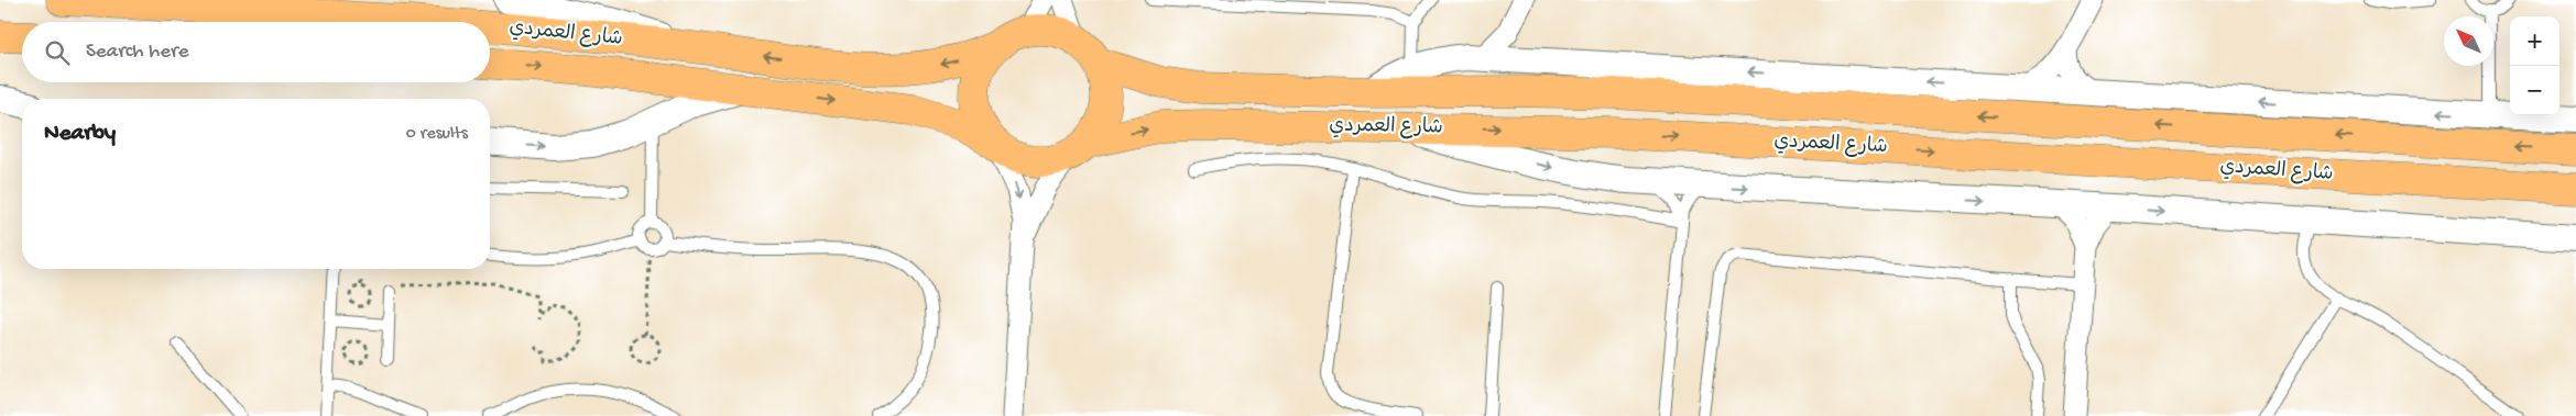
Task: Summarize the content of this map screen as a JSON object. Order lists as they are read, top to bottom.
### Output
{
  "streets": {
    "main road": ["شارع العمردي"]
  },
  "north": "top left",
  "page": {
    "map_buttons": ["+", "−"],
    "search": "Search here",
    "heading": ["Nearby", "0 results"]
  }
}
